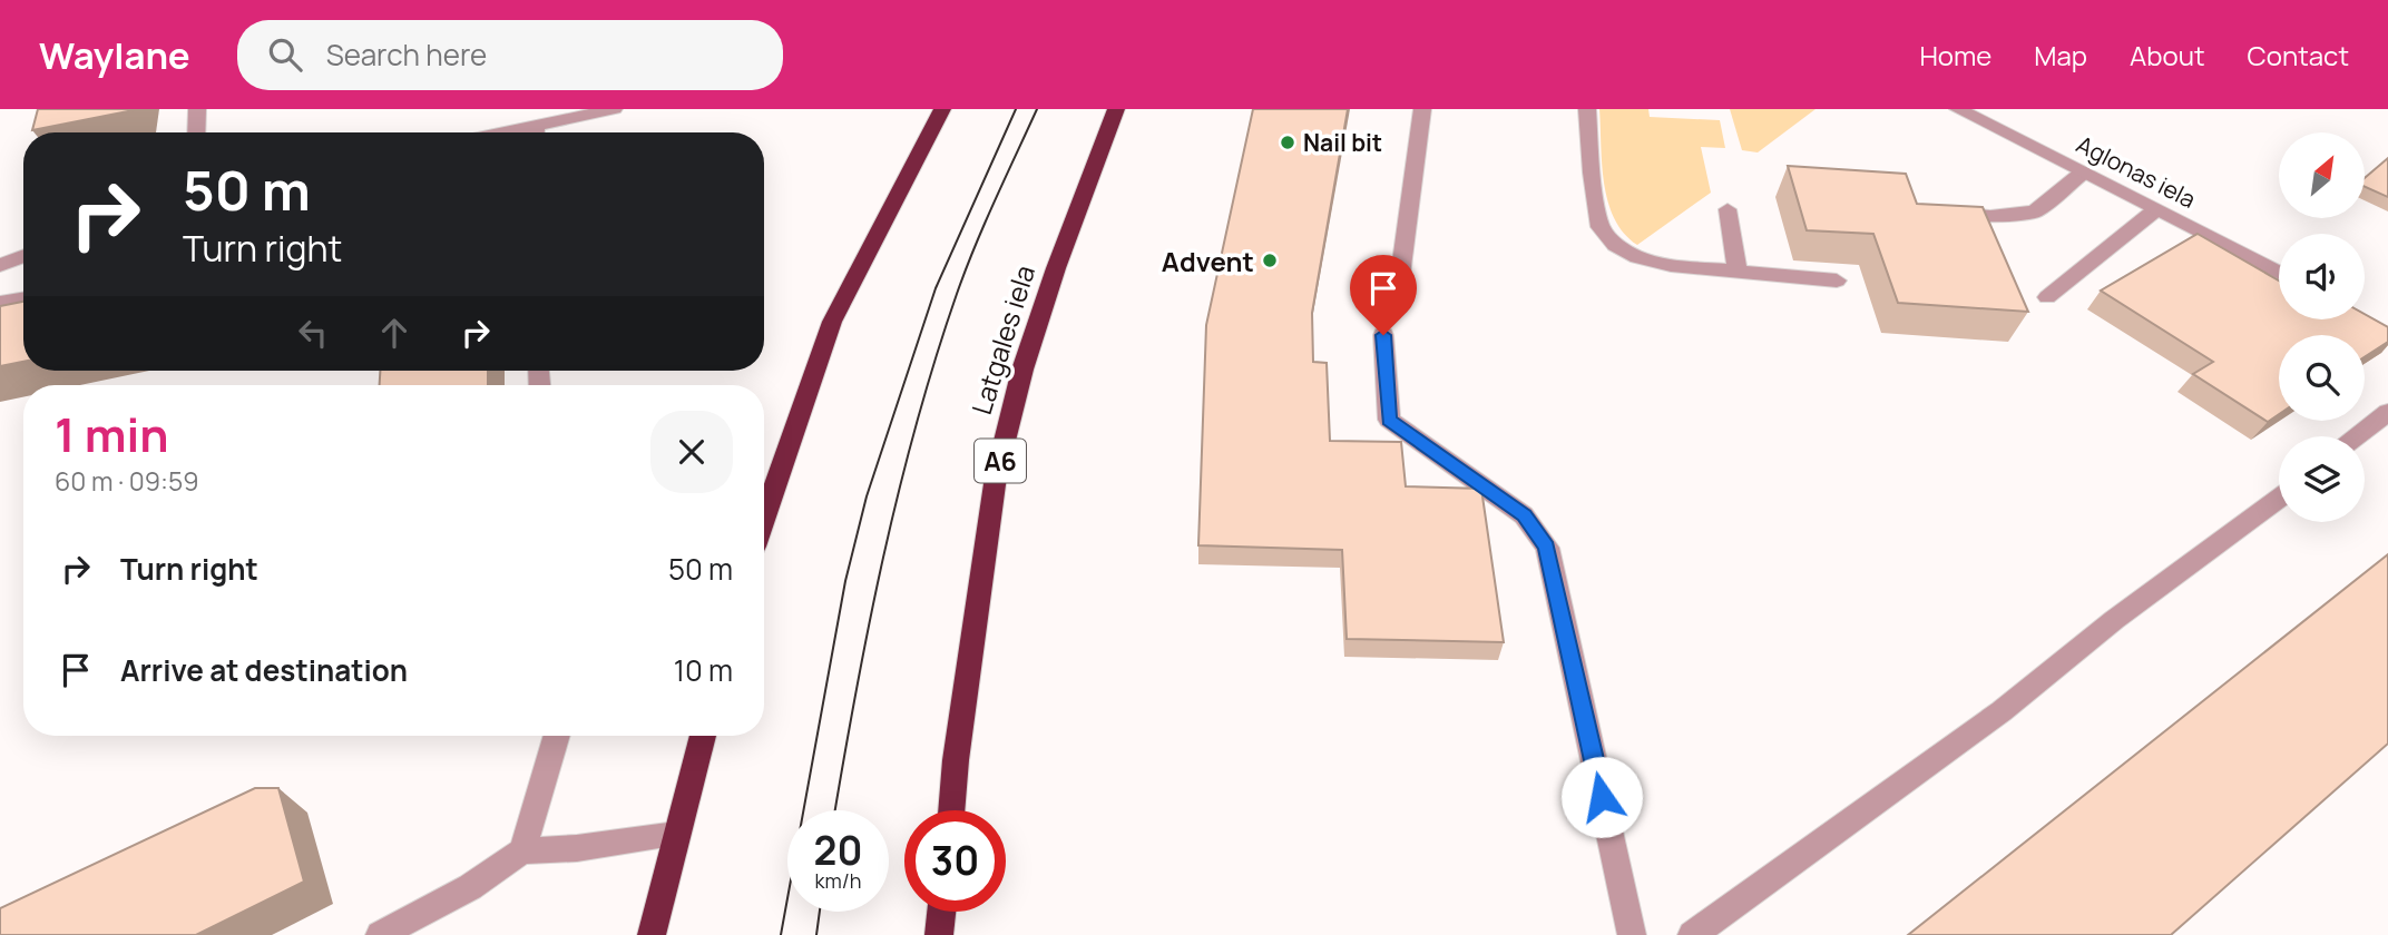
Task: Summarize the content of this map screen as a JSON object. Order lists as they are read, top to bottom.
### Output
{
  "streets": {
    "highway": ["Latgales iela", "A6"],
    "street": ["Aglonas iela"]
  },
  "places": ["Nail bit", "Advent"],
  "north": "top right",
  "page": {
    "header": "Waylane",
    "search": "Search here",
    "nav": [
      "Home",
      "Map",
      "About",
      "Contact"
    ],
    "turn": ["50 m", "Turn right"],
    "heading": ["1 min", "60 m · 09:59"],
    "list": [
      {
        "name": "Turn right",
        "value": "50 m"
      },
      {
        "name": "Arrive at destination",
        "value": "10 m"
      }
    ],
    "speed": "20 km/h",
    "limit": "30"
  }
}
